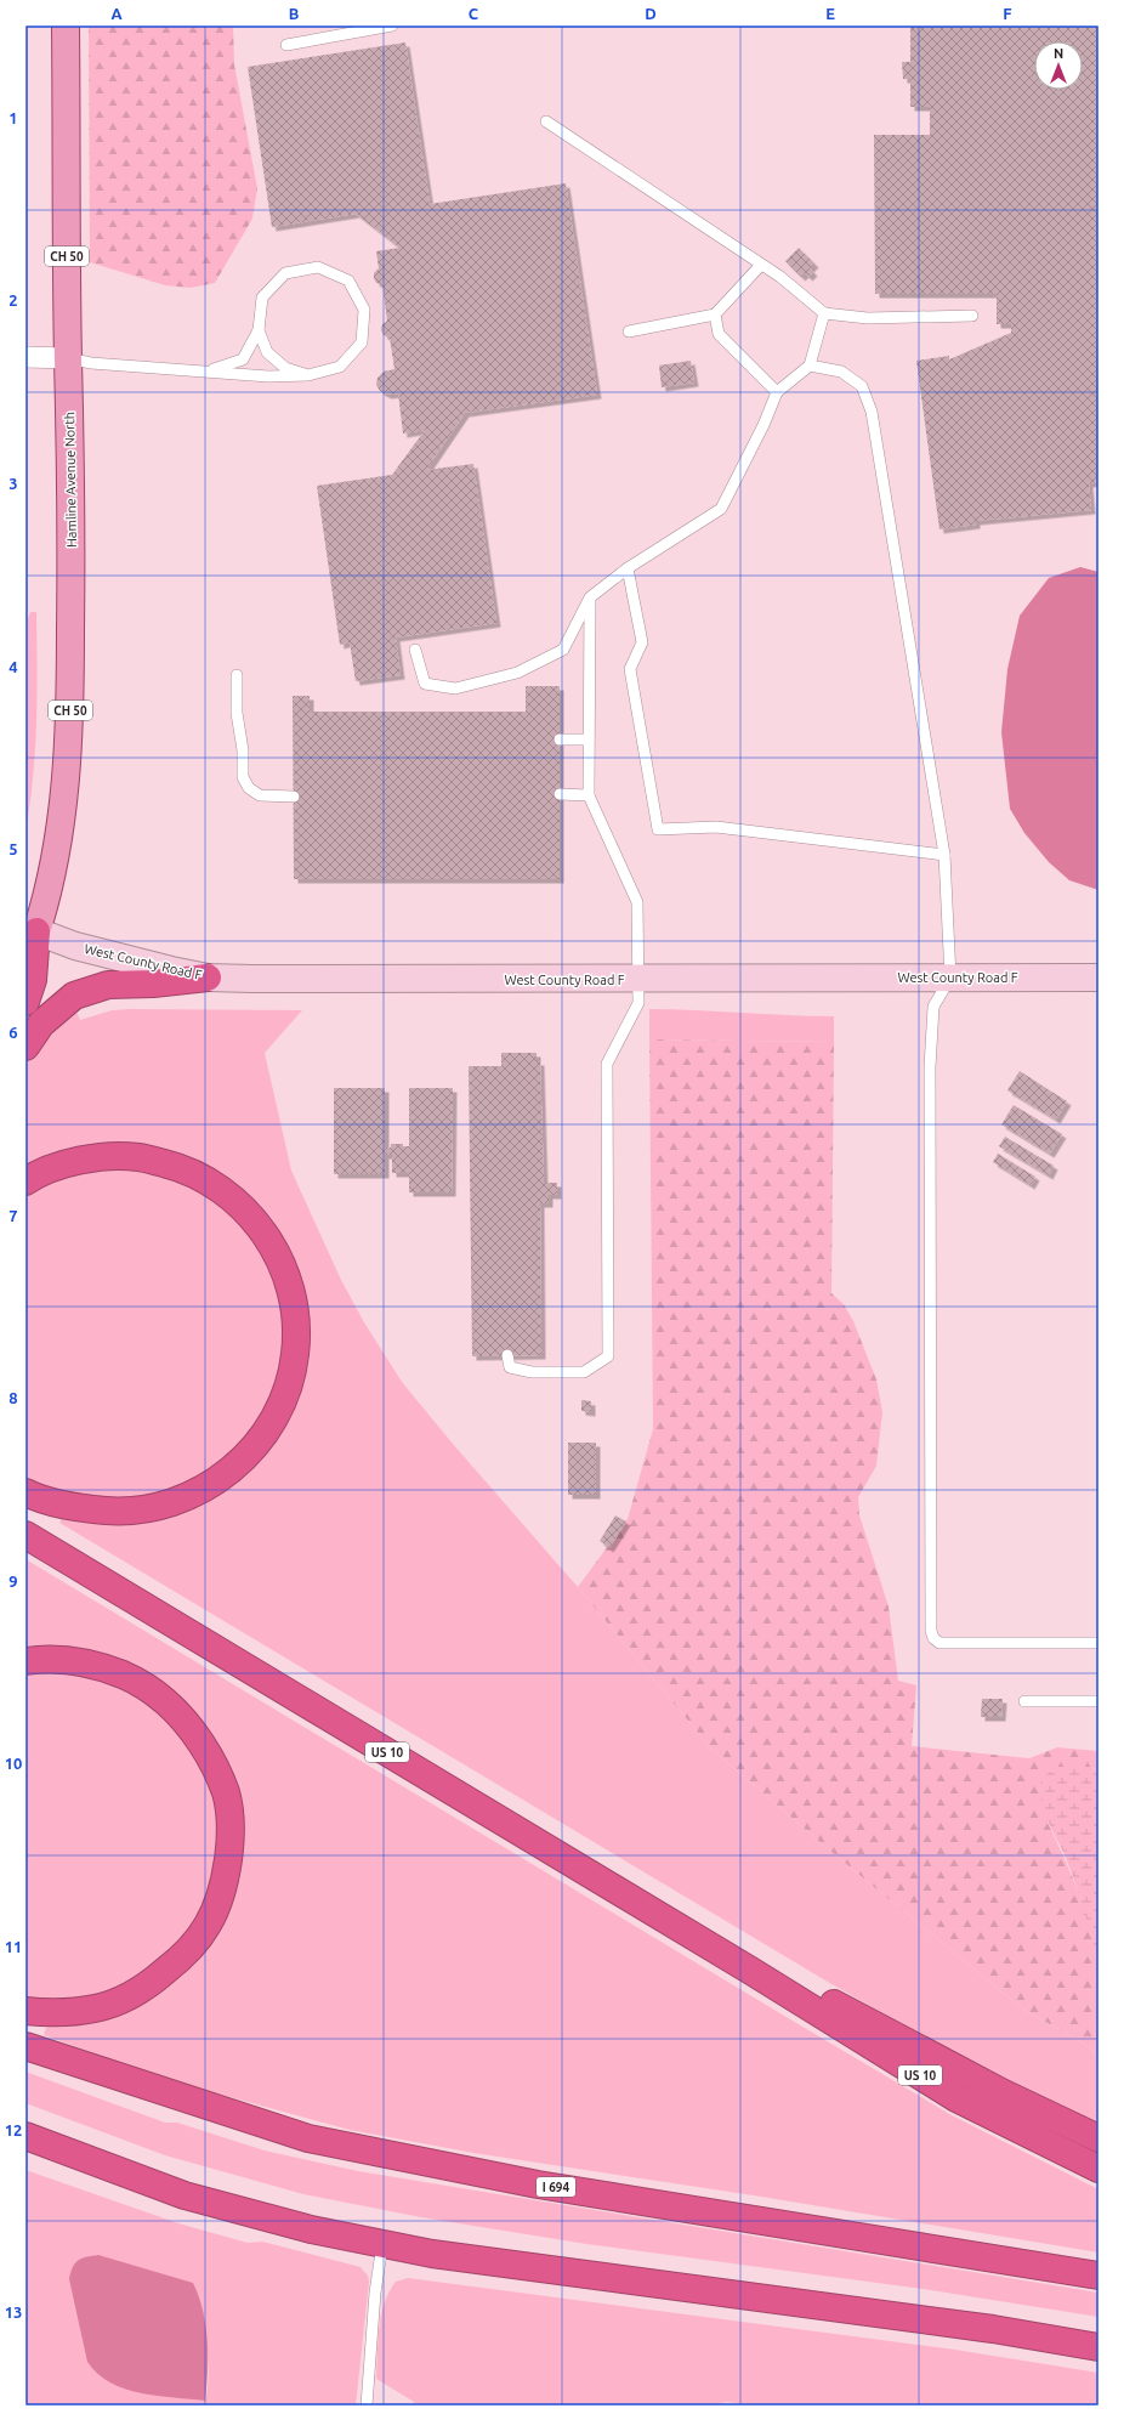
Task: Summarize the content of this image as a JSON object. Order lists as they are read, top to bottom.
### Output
{
  "streets": {
    "highway": ["Hamline Avenue North", "US 10", "I 694"],
    "main road": ["CH 50"],
    "street": ["West County Road F"]
  },
  "crossings": [
    ["Hamline Avenue North", "West County Road F"]
  ],
  "north": "top",
  "grid": {
    "columns": [
      "A",
      "B",
      "C",
      "D",
      "E",
      "F"
    ],
    "rows": [
      "1",
      "2",
      "3",
      "4",
      "5",
      "6",
      "7",
      "8",
      "9",
      "10",
      "11",
      "12",
      "13"
    ]
  }
}
